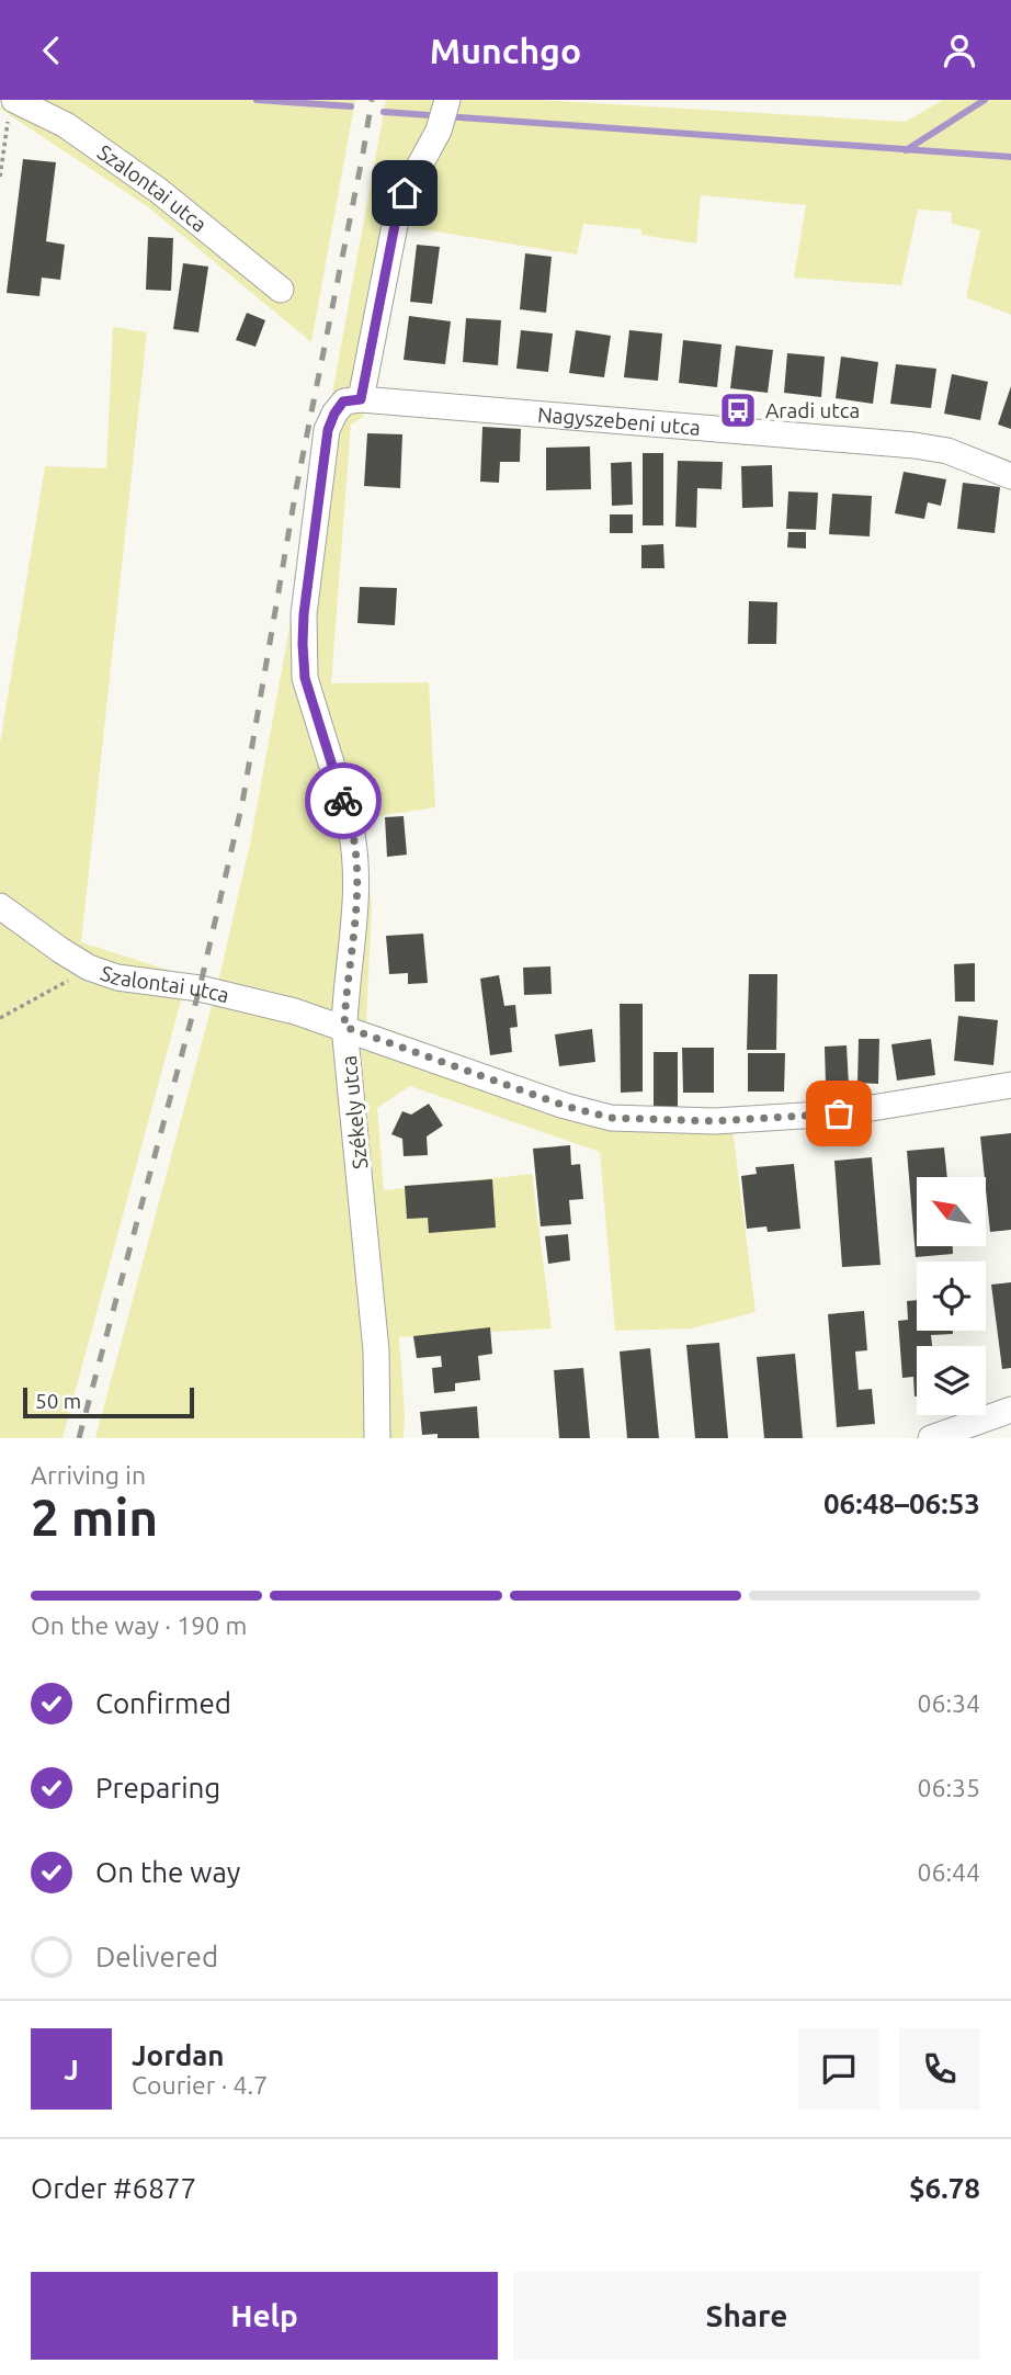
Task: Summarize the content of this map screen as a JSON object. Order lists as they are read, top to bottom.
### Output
{
  "streets": {
    "street": ["Szalontai utca", "Nagyszebeni utca", "Székely utca"]
  },
  "crossings": [
    ["Szalontai utca", "Székely utca"],
    ["Nagyszebeni utca", "Székely utca"]
  ],
  "places": {
    "bus stop": ["Aradi utca"]
  },
  "scale_bar": "50 m",
  "north": "top left",
  "page": {
    "header": "Munchgo",
    "scale": "50 m",
    "heading": ["2 min", "Arriving in", "06:48–06:53"],
    "panel": [
      "Jordan",
      "Courier · 4.7",
      "Order #6877",
      "$6.78"
    ],
    "bar": "On the way · 190 m",
    "list": [
      ["Confirmed", "06:34"],
      ["Preparing", "06:35"],
      ["On the way", "06:44"],
      "Delivered"
    ],
    "round": "J",
    "buttons": ["Help", "Share"]
  }
}
